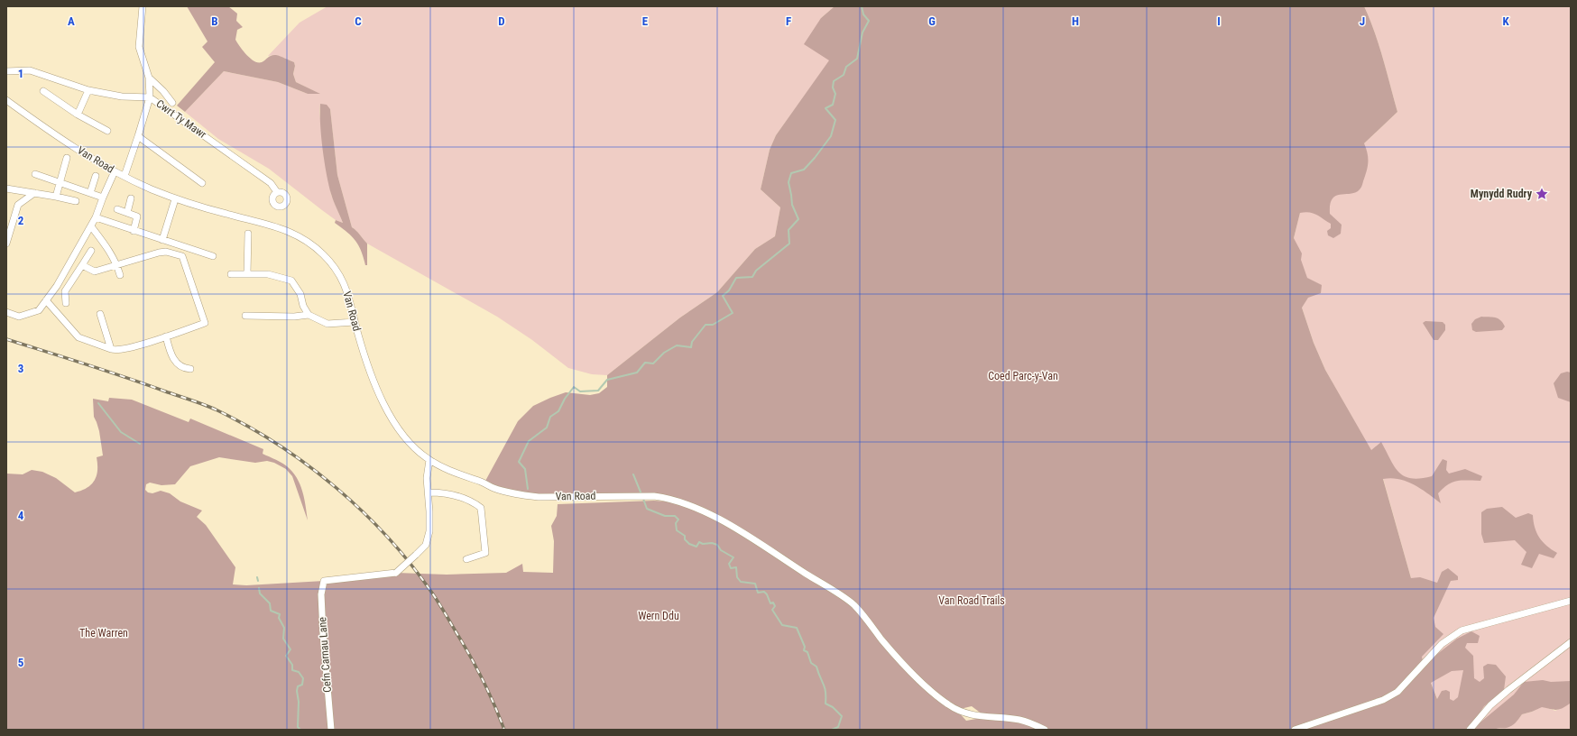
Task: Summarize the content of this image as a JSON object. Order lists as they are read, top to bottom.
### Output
{
  "streets": {
    "street": ["Cwrt Ty Mawr", "Van Road", "Cefn Carnau Lane"]
  },
  "parks": [
    "Coed Parc-y-Van",
    "Van Road Trails",
    "Wern Ddu",
    "The Warren"
  ],
  "places": {
    "place": ["Mynydd Rudry"]
  },
  "grid": {
    "columns": [
      "A",
      "B",
      "C",
      "D",
      "E",
      "F",
      "G",
      "H",
      "I",
      "J",
      "K"
    ],
    "rows": [
      "1",
      "2",
      "3",
      "4",
      "5"
    ]
  }
}
